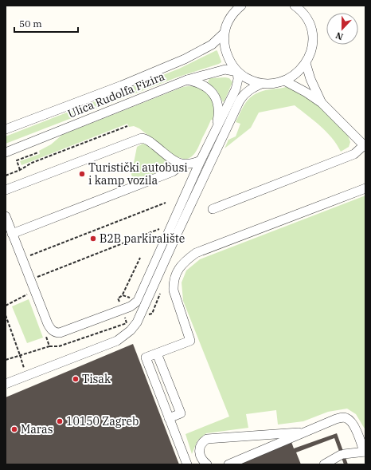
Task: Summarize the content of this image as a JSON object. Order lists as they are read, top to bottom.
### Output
{
  "streets": {
    "street": ["Ulica Rudolfa Fizira"]
  },
  "places": [
    "Turistički autobusi i kamp vozila",
    "B2B parkiralište",
    "Tisak",
    "10150 Zagreb",
    "Maras"
  ],
  "scale_bar": "50 m",
  "north": "bottom"
}
